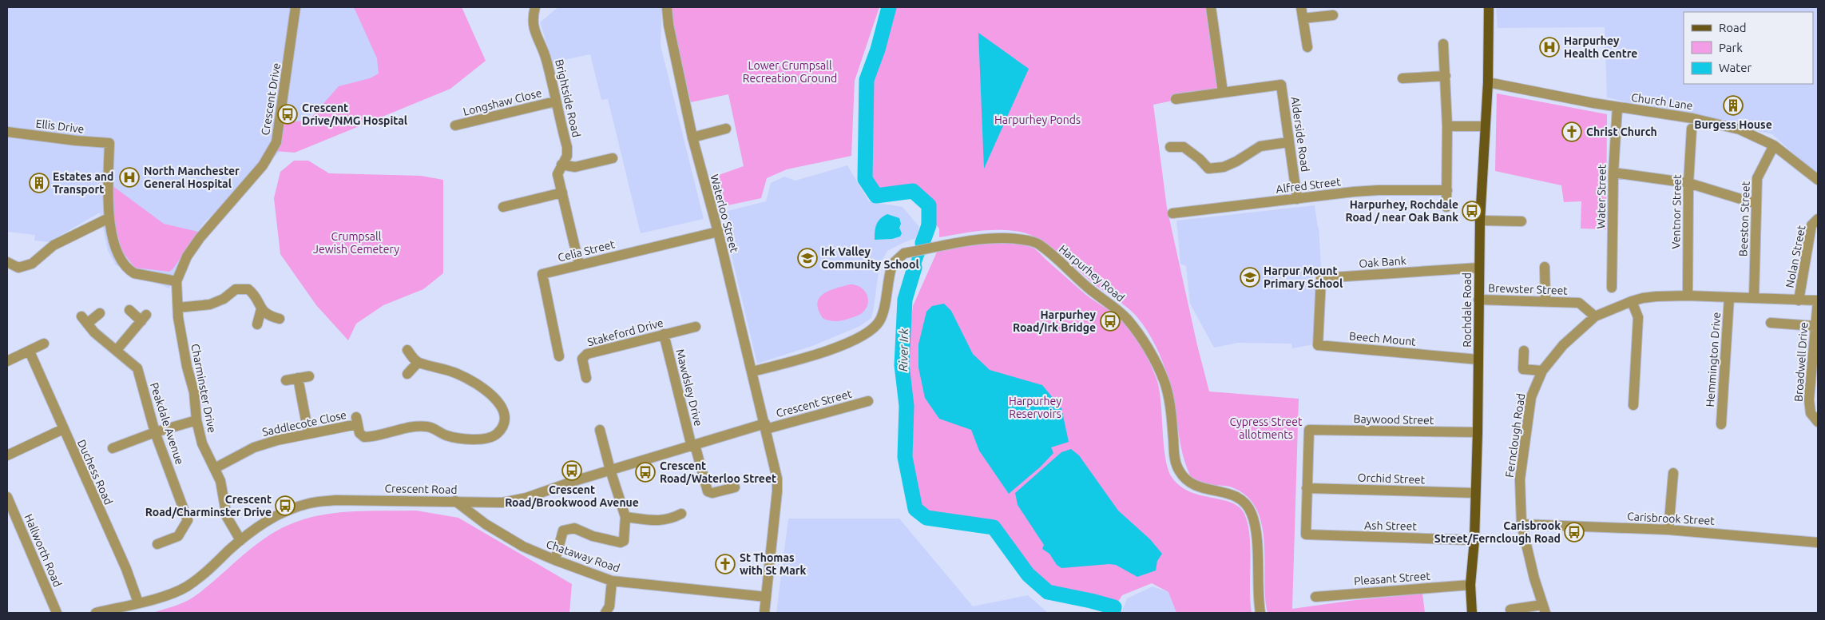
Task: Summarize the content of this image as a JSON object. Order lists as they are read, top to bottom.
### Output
{
  "streets": {
    "main road": ["Rochdale Road"],
    "street": [
      "Brightside Road",
      "Crescent Drive",
      "Church Lane",
      "Longshaw Close",
      "Ellis Drive",
      "Alderside Road",
      "Alfred Street",
      "Water Street",
      "Ventnor Street",
      "Waterloo Street",
      "Beeston Street",
      "Celia Street",
      "Nolan Street",
      "Oak Bank",
      "Harpurhey Road",
      "Brewster Street",
      "Stakeford Drive",
      "Beech Mount",
      "Hemmington Drive",
      "Broadwell Drive",
      "Mawdsley Drive",
      "Charminster Drive",
      "Crescent Street",
      "Baywood Street",
      "Peakdale Avenue",
      "Saddlecote Close",
      "Fernclough Road",
      "Duchess Road",
      "Orchid Street",
      "Crescent Road",
      "Carisbrook Street",
      "Ash Street",
      "Hallworth Road",
      "Chataway Road",
      "Pleasant Street"
    ]
  },
  "crossings": [
    ["Brightside Road", "Longshaw Close"],
    ["Brightside Road", "Celia Street"],
    ["Crescent Drive", "Charminster Drive"],
    ["Church Lane", "Water Street"],
    ["Church Lane", "Beeston Street"],
    ["Church Lane", "Rochdale Road"],
    ["Alderside Road", "Alfred Street"],
    ["Ventnor Street", "Fernclough Road"],
    ["Waterloo Street", "Celia Street"],
    ["Waterloo Street", "Harpurhey Road"],
    ["Waterloo Street", "Crescent Street"],
    ["Waterloo Street", "Crescent Road"],
    ["Waterloo Street", "Chataway Road"],
    ["Beeston Street", "Fernclough Road"],
    ["Nolan Street", "Fernclough Road"],
    ["Oak Bank", "Rochdale Road"],
    ["Oak Bank", "Beech Mount"],
    ["Brewster Street", "Rochdale Road"],
    ["Brewster Street", "Fernclough Road"],
    ["Rochdale Road", "Beech Mount"],
    ["Rochdale Road", "Baywood Street"],
    ["Rochdale Road", "Orchid Street"],
    ["Rochdale Road", "Ash Street"],
    ["Rochdale Road", "Pleasant Street"],
    ["Stakeford Drive", "Mawdsley Drive"],
    ["Hemmington Drive", "Fernclough Road"],
    ["Broadwell Drive", "Fernclough Road"],
    ["Mawdsley Drive", "Crescent Road"],
    ["Charminster Drive", "Saddlecote Close"],
    ["Charminster Drive", "Crescent Road"],
    ["Crescent Street", "Crescent Road"],
    ["Baywood Street", "Orchid Street"],
    ["Baywood Street", "Ash Street"],
    ["Fernclough Road", "Carisbrook Street"],
    ["Duchess Road", "Crescent Road"],
    ["Orchid Street", "Ash Street"],
    ["Crescent Road", "Chataway Road"]
  ],
  "water": ["River Irk"],
  "parks": [
    "Lower Crumpsall Recreation Ground",
    "Harpurhey Ponds",
    "Crumpsall Jewish Cemetery",
    "Harpurhey Reservoirs",
    "Cypress Street allotments"
  ],
  "places": {
    "hospital": ["Harpurhey Health Centre", "North Manchester General Hospital"],
    "building": ["Burgess House", "Estates and Transport"],
    "bus stop": [
      "Crescent Drive/NMG Hospital",
      "Harpurhey, Rochdale Road / near Oak Bank",
      "Harpurhey Road/Irk Bridge",
      "Crescent Road/Brookwood Avenue",
      "Crescent Road/Waterloo Street",
      "Crescent Road/Charminster Drive",
      "Carisbrook Street/Fernclough Road"
    ],
    "church": ["Christ Church", "St Thomas with St Mark"],
    "school or university": ["Irk Valley Community School", "Harpur Mount Primary School"]
  },
  "legend": ["Road", "Park", "Water"]
}
